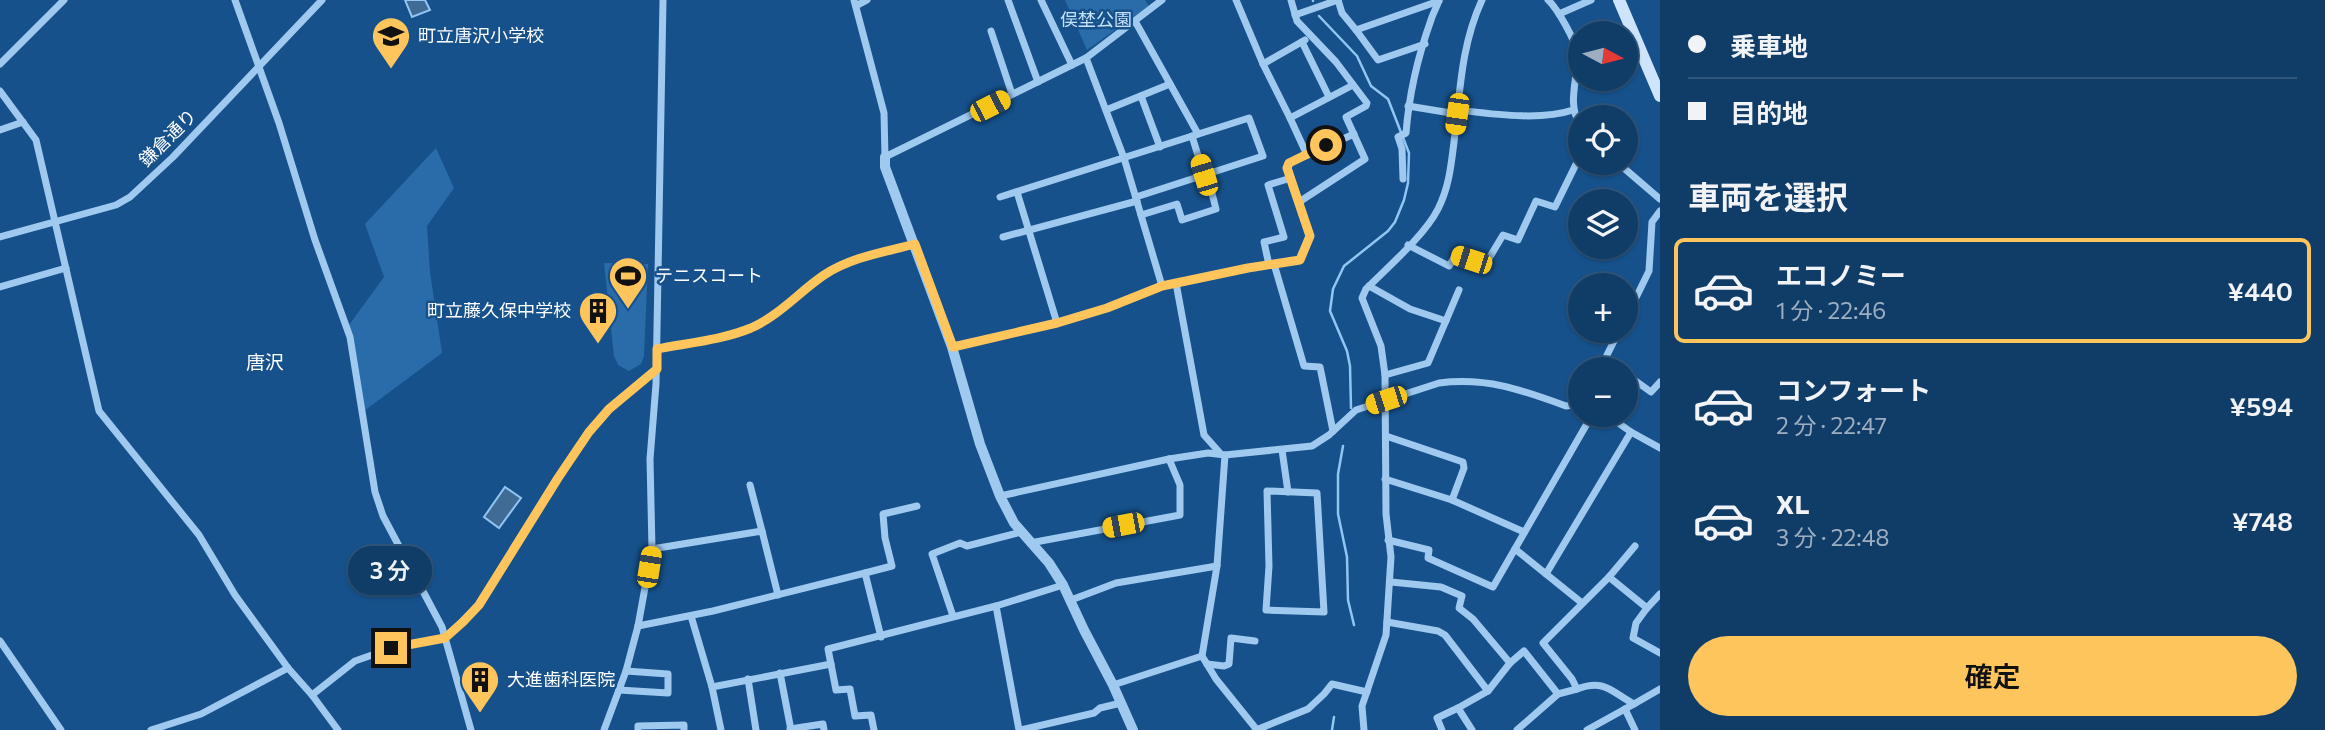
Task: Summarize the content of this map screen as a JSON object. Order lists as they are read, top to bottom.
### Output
{
  "streets": {
    "street": ["鎌倉通り"]
  },
  "districts": ["唐沢"],
  "parks": ["俣埜公園"],
  "places": {
    "school or university": ["町立唐沢小学校"],
    "sports": ["テニスコート"],
    "building": ["町立藤久保中学校", "大進歯科医院"]
  },
  "north": "right",
  "page": {
    "banner": ["乗車地", "目的地"],
    "map_buttons": ["+", "−"],
    "heading": "車両を選択",
    "list": [
      {
        "name": "エコノミー",
        "note": "1 分 · 22:46",
        "value": "¥440"
      },
      {
        "name": "コンフォート",
        "note": "2 分 · 22:47",
        "value": "¥594"
      },
      {
        "name": "XL",
        "note": "3 分 · 22:48",
        "value": "¥748"
      }
    ],
    "bubble": "3 分",
    "buttons": "確定"
  }
}
